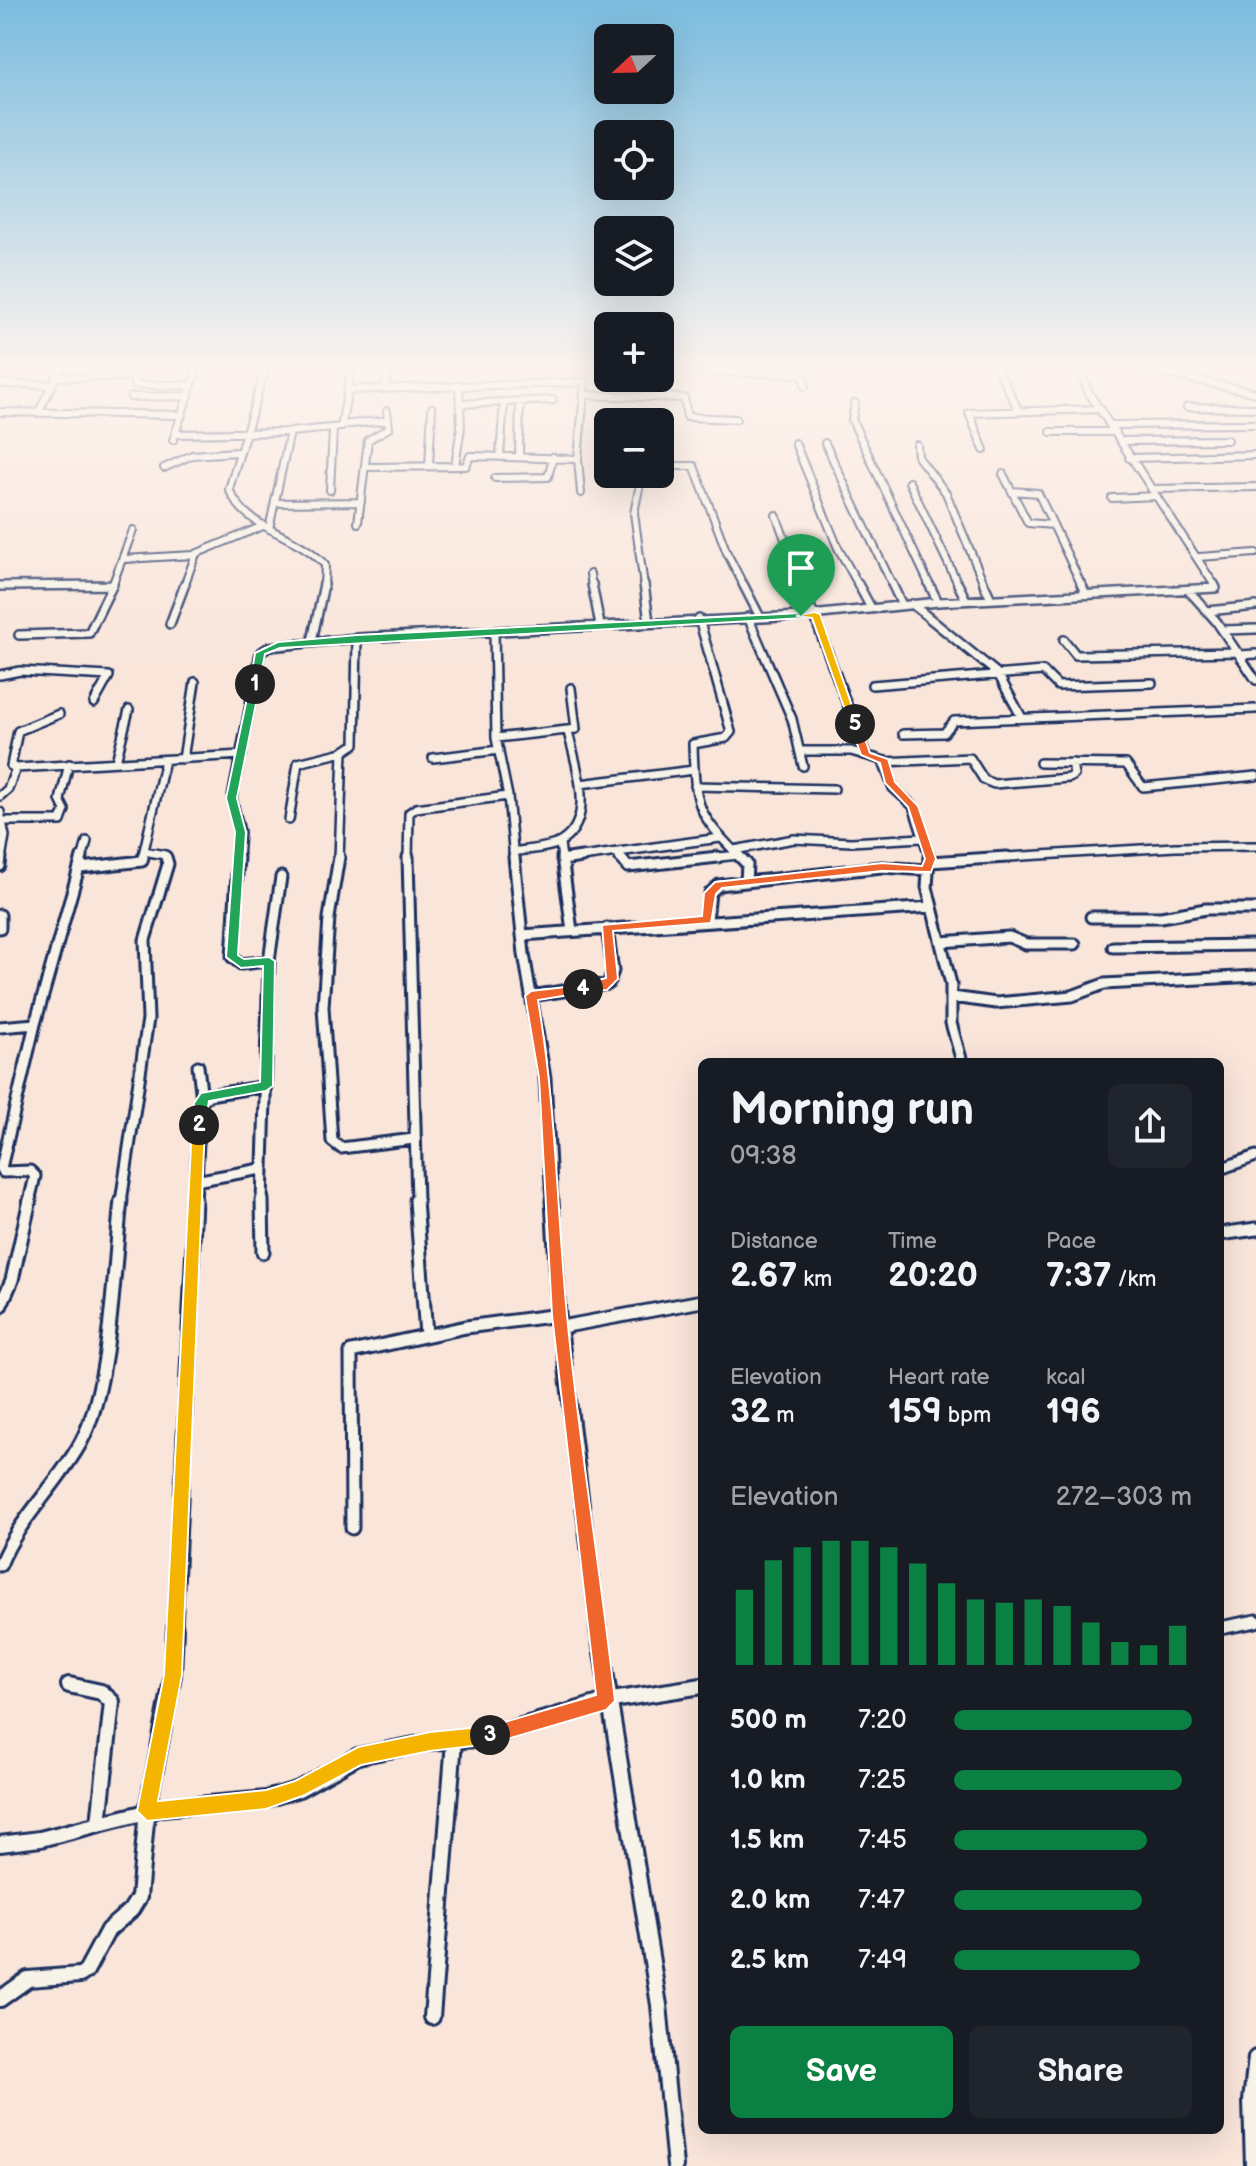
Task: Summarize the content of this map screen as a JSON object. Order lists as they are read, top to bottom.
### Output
{
  "north": "left",
  "page": {
    "map_buttons": ["+", "−"],
    "pins": [
      "1",
      "5",
      "4",
      "2",
      "3"
    ],
    "heading": ["Morning run", "09:38"],
    "stats": [
      ["Distance", "2.67 km"],
      ["Time", "20:20"],
      ["Pace", "7:37 /km"],
      ["Elevation", "32 m"],
      ["Heart rate", "159 bpm"],
      ["kcal", "196"]
    ],
    "chart": ["Elevation", "272–303 m"],
    "list": [
      {
        "name": "500 m",
        "note": "7:20"
      },
      {
        "name": "1.0 km",
        "note": "7:25"
      },
      {
        "name": "1.5 km",
        "note": "7:45"
      },
      {
        "name": "2.0 km",
        "note": "7:47"
      },
      {
        "name": "2.5 km",
        "note": "7:49"
      }
    ],
    "buttons": ["Save", "Share"]
  }
}
